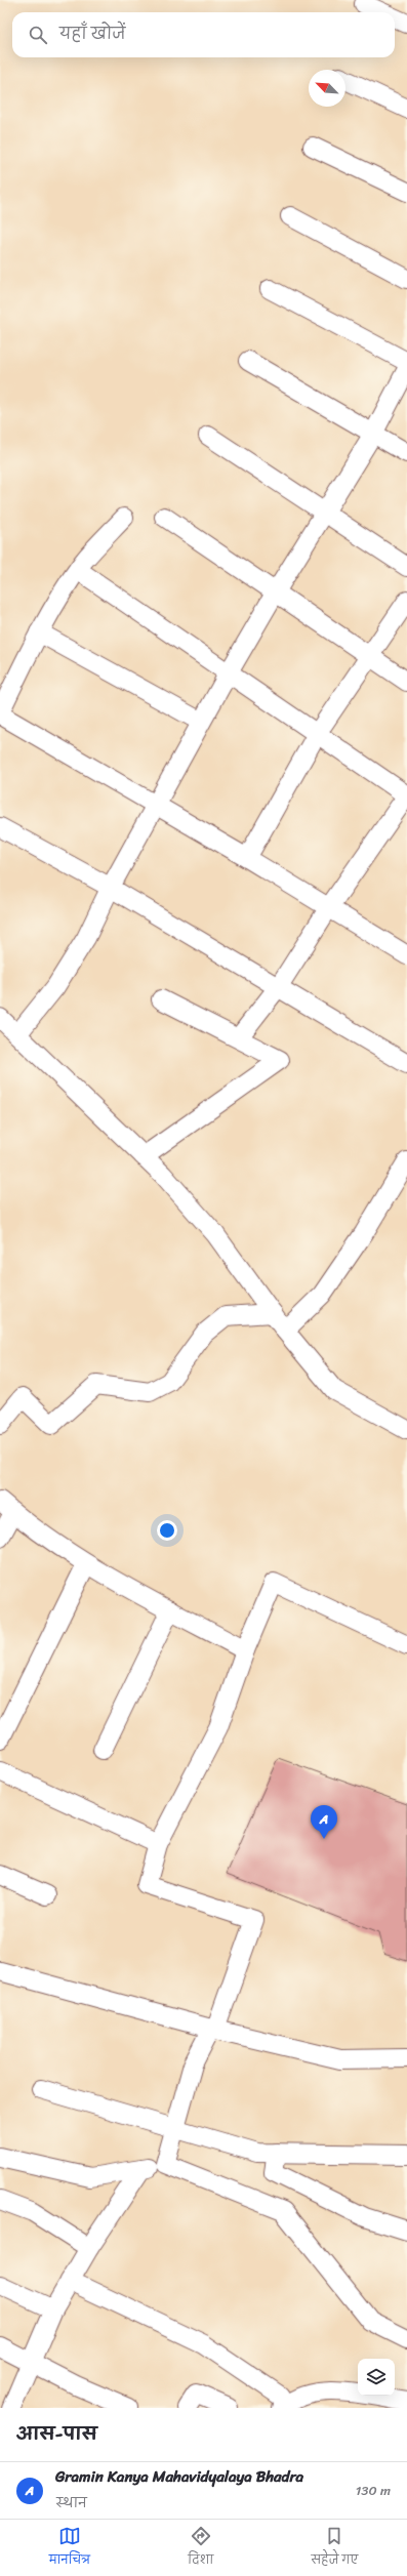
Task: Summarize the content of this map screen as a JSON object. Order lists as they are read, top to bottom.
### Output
{
  "north": "top left",
  "page": {
    "search": "यहाँ खोजें",
    "pins": "A",
    "heading": "आस-पास",
    "list": [
      {
        "mark": "A",
        "name": "Gramin Kanya Mahavidyalaya Bhadra",
        "note": "स्थान",
        "value": "130 m"
      }
    ],
    "nav": ["मानचित्र", "दिशा", "सहेजे गए"]
  }
}
